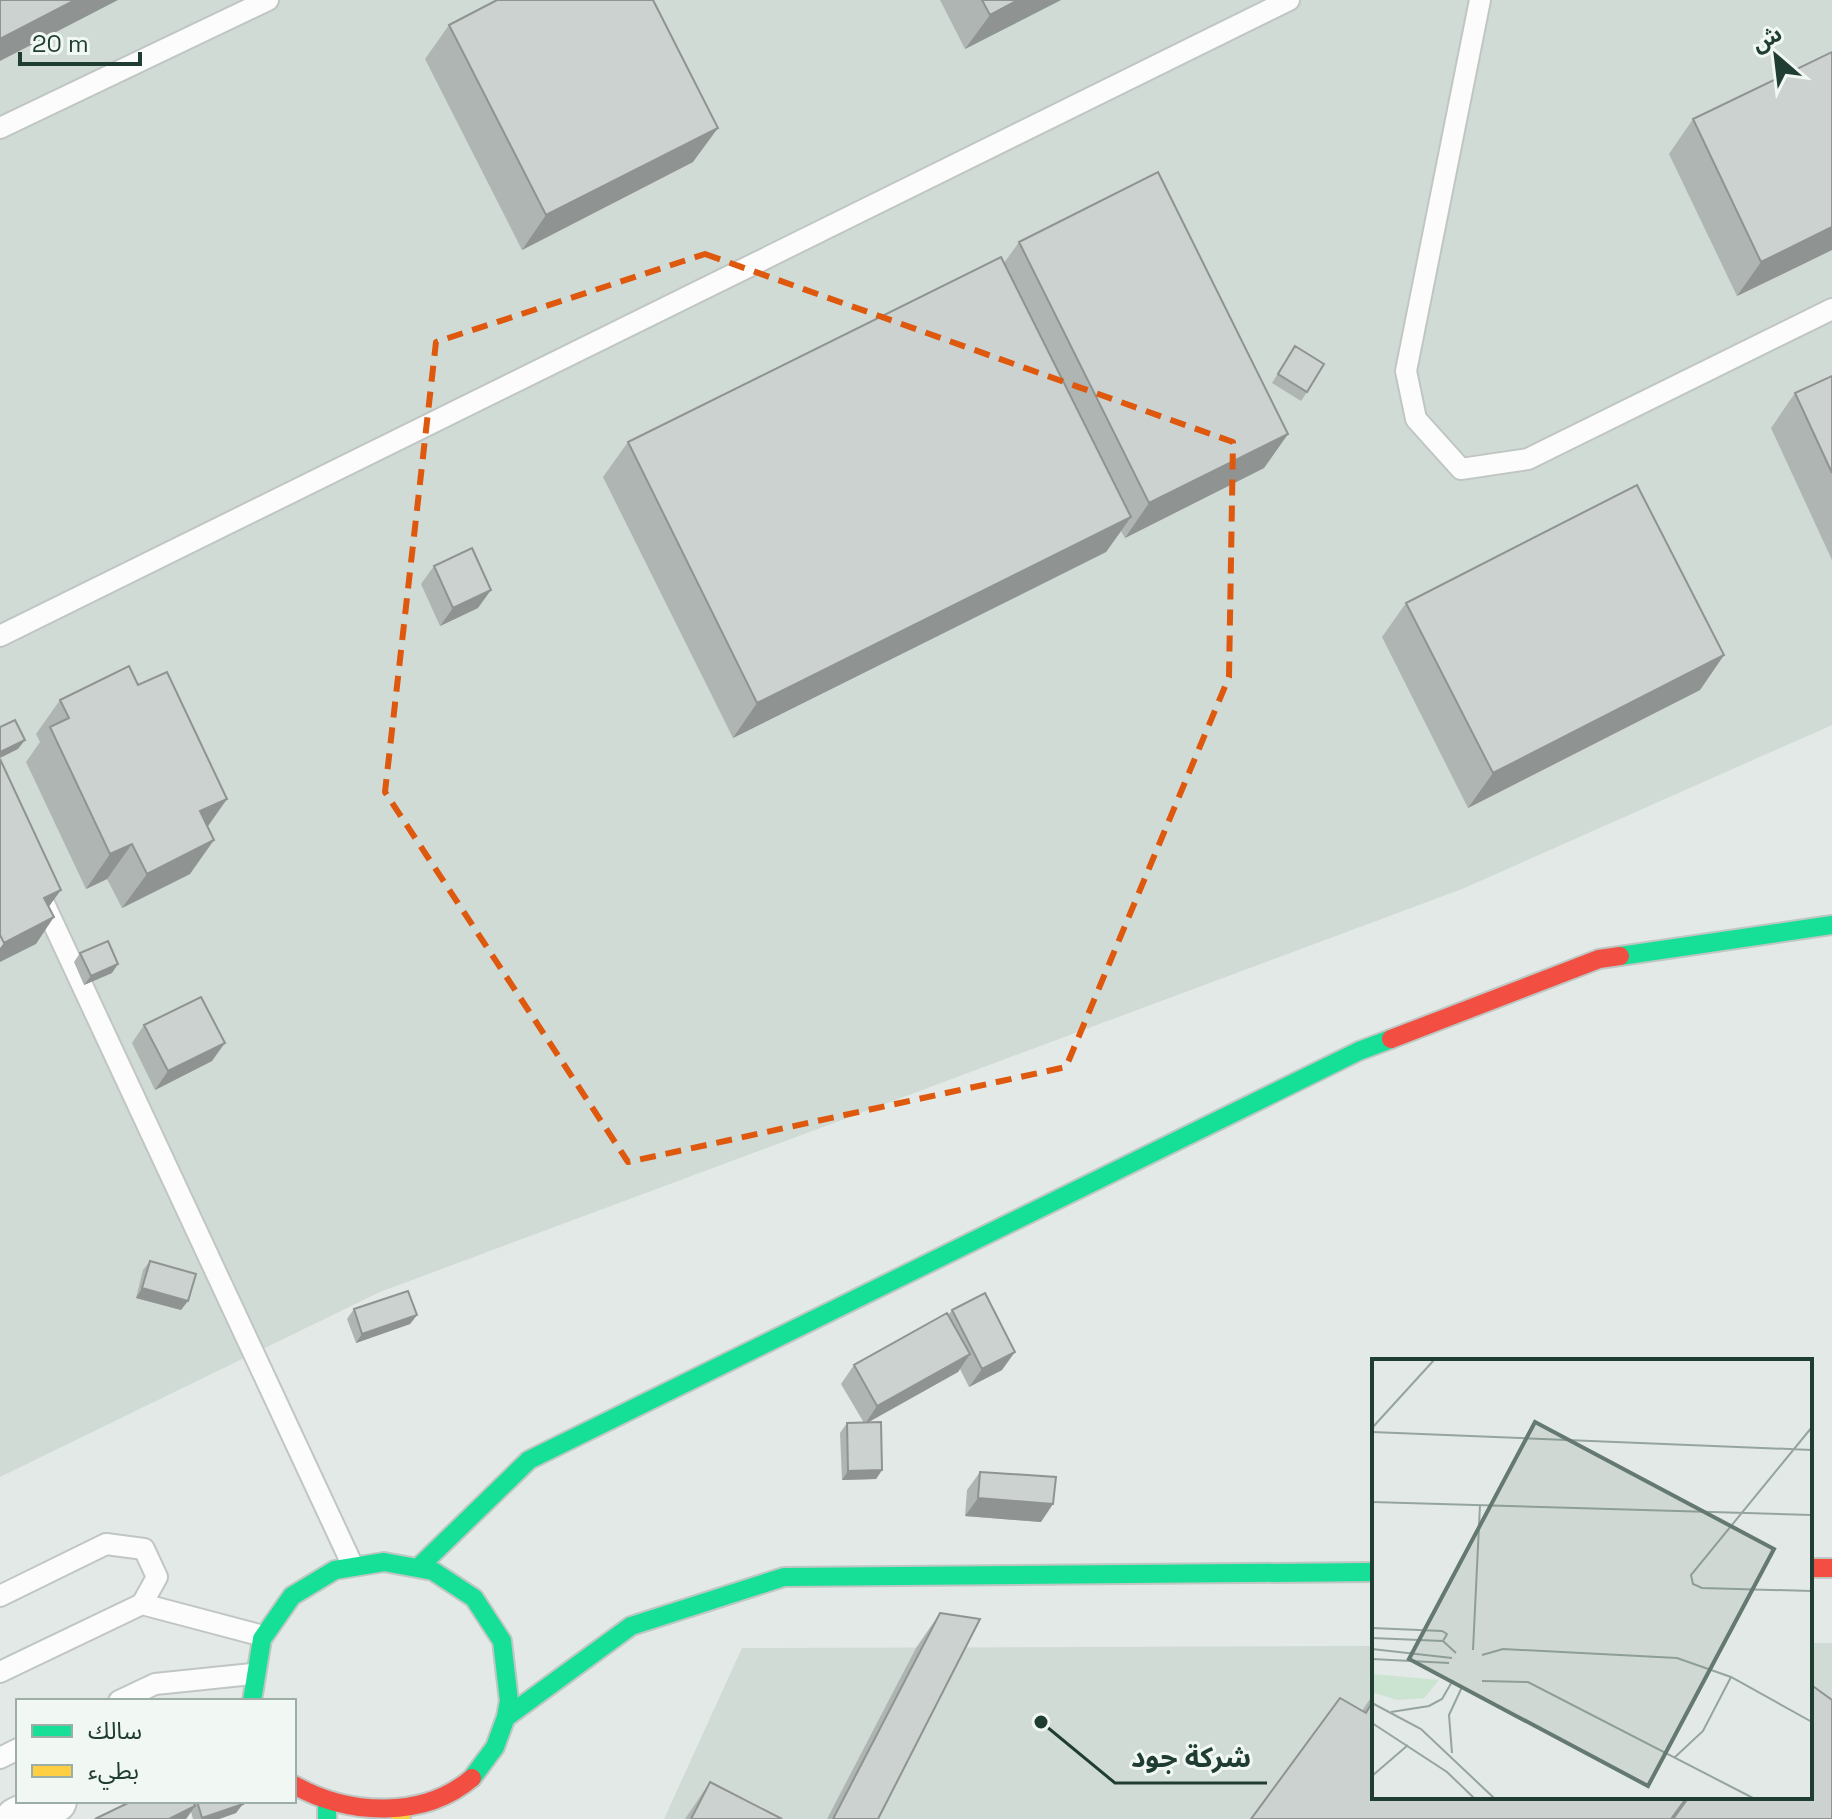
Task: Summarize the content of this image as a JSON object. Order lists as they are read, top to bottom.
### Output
{
  "places": ["شركة جود"],
  "legend": ["سالك", "بطيء"],
  "scale_bar": "20 m",
  "north": "top left"
}
